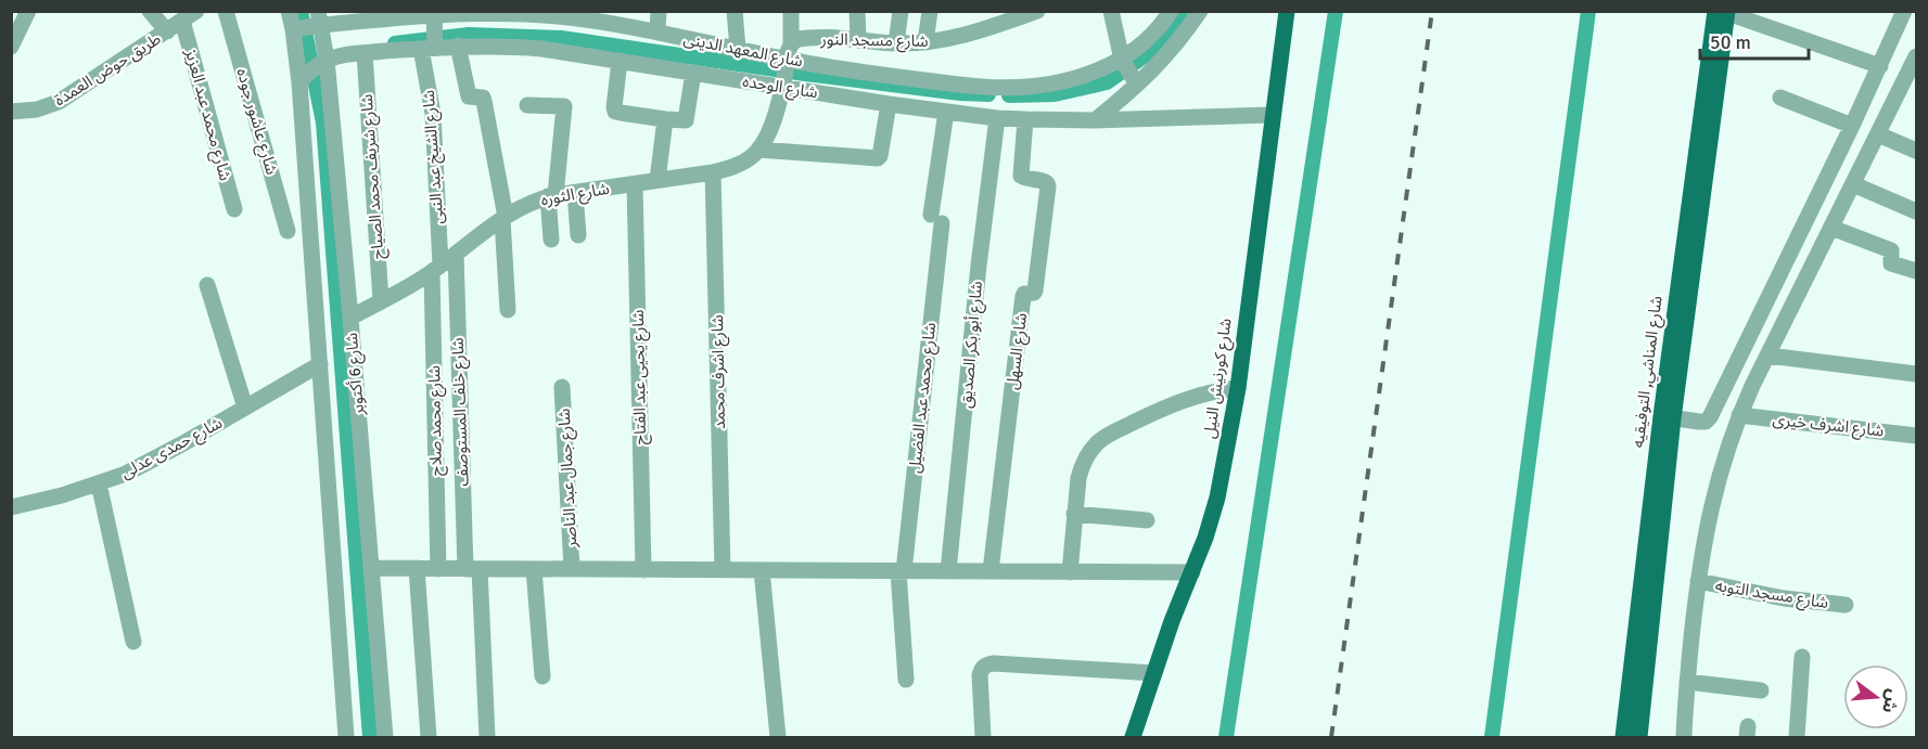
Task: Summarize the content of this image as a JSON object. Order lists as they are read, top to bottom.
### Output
{
  "streets": {
    "main road": ["شارع المناشي, التوفيقيه", "شارع كورنيش النيل"],
    "street": [
      "شارع مسجد النور",
      "شارع المعهد الدينى",
      "طريق حوض العمدة",
      "شارع الوحده",
      "شارع محمد عبد العزيز",
      "شارع عاشور جوده",
      "شارع الشيخ عبد النبى",
      "شارع شريف محمد الصياح",
      "شارع الثوره",
      "شارع أبو بكر الصديق",
      "شارع السهل",
      "شارع اشرف محمد",
      "شارع 6 أكتوبر",
      "شارع يحيى عبد الفتاح",
      "شارع محمد عبد الفضيل",
      "شارع خلف المستوصف",
      "شارع محمد صلاح",
      "شارع اشرف خيرى",
      "شارع حمدى عدلى",
      "شارع جمال عبد الناصر",
      "شارع مسجد التوبه"
    ]
  },
  "crossings": [
    ["شارع مسجد النور", "شارع المعهد الدينى"],
    ["شارع المعهد الدينى", "شارع الشيخ عبد النبى"],
    ["شارع المعهد الدينى", "شارع 6 أكتوبر"],
    ["طريق حوض العمدة", "شارع محمد عبد العزيز"],
    ["شارع الوحده", "شارع الشيخ عبد النبى"],
    ["شارع الوحده", "شارع شريف محمد الصياح"],
    ["شارع الوحده", "شارع أبو بكر الصديق"],
    ["شارع الوحده", "شارع السهل"],
    ["شارع الوحده", "شارع 6 أكتوبر"],
    ["شارع الوحده", "شارع كورنيش النيل"],
    ["شارع الوحده", "شارع محمد عبد الفضيل"],
    ["شارع الشيخ عبد النبى", "شارع الثوره"],
    ["شارع الشيخ عبد النبى", "شارع محمد صلاح"],
    ["شارع شريف محمد الصياح", "شارع الثوره"],
    ["شارع الثوره", "شارع اشرف محمد"],
    ["شارع الثوره", "شارع 6 أكتوبر"],
    ["شارع الثوره", "شارع يحيى عبد الفتاح"],
    ["شارع الثوره", "شارع خلف المستوصف"],
    ["شارع الثوره", "شارع محمد صلاح"],
    ["شارع 6 أكتوبر", "شارع حمدى عدلى"]
  ],
  "scale_bar": "50 m",
  "north": "right"
}
